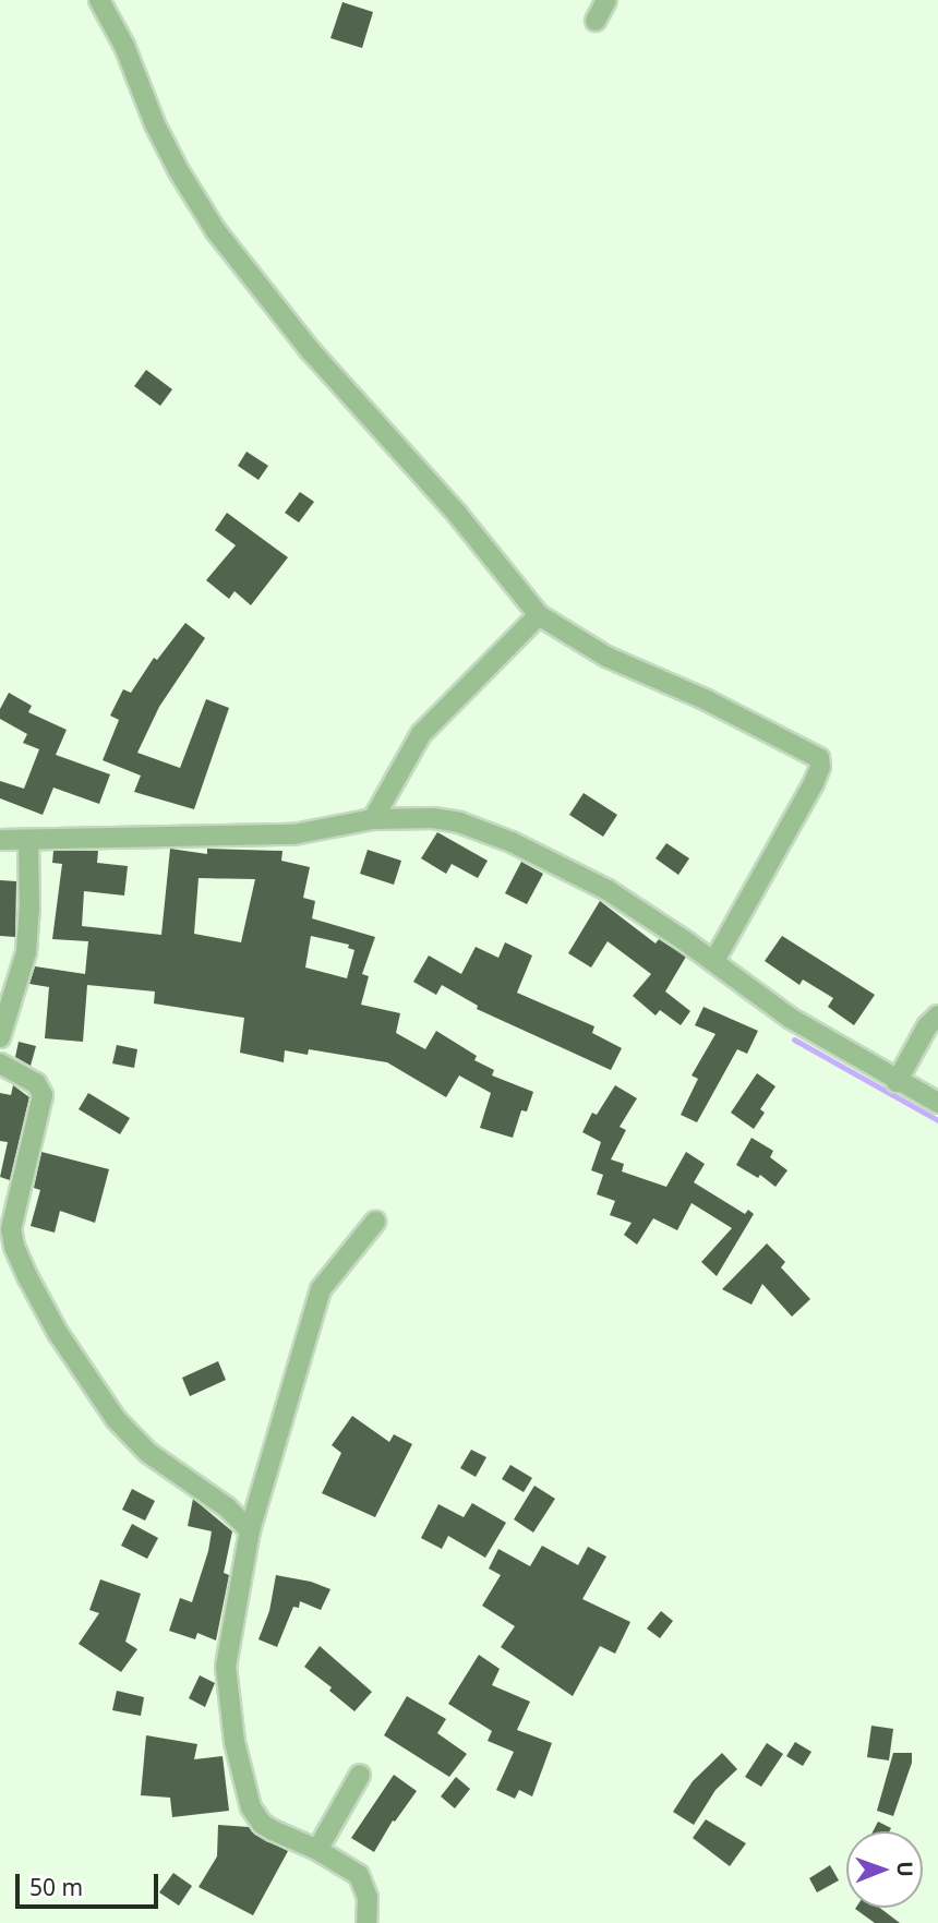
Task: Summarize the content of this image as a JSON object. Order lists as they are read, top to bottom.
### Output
{
  "scale_bar": "50 m",
  "north": "right"
}
